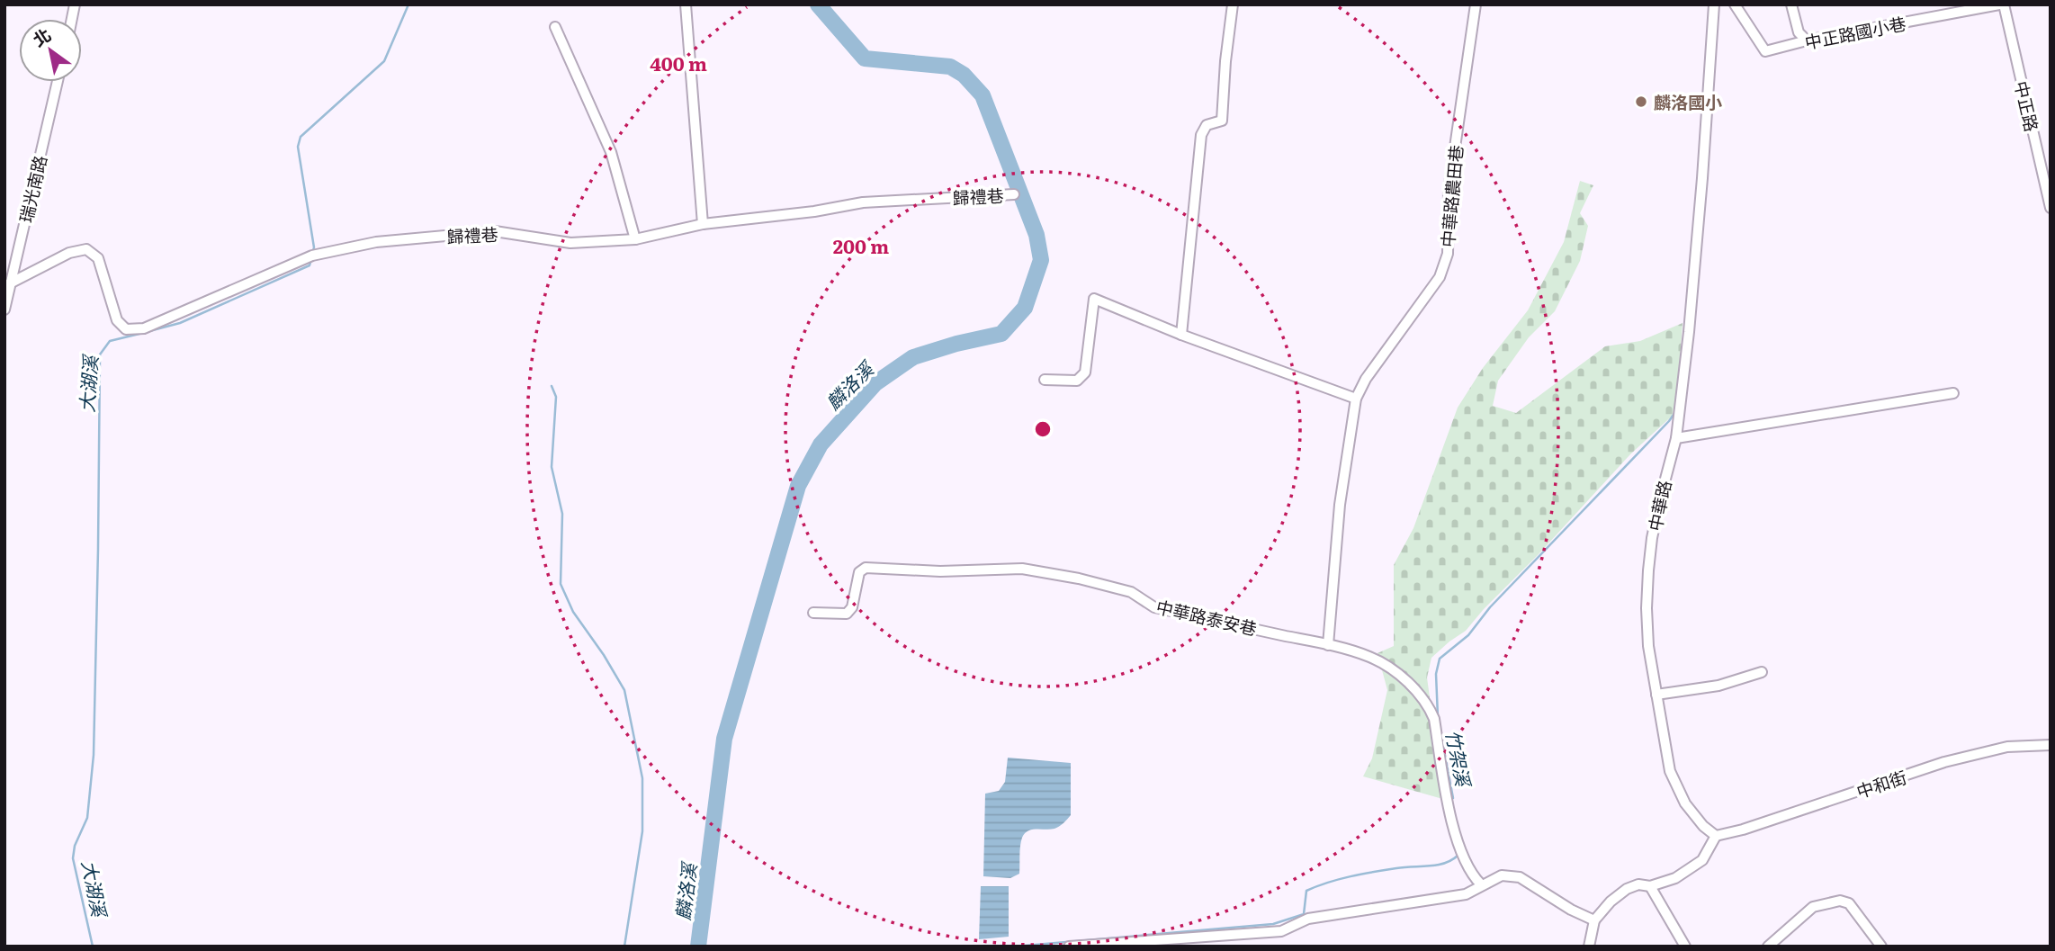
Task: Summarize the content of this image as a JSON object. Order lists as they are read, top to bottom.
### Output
{
  "streets": {
    "street": [
      "中正路國小巷",
      "中正路",
      "瑞光南路",
      "歸禮巷",
      "中華路農田巷",
      "中華路",
      "中華路泰安巷",
      "中和街"
    ]
  },
  "crossings": [
    ["中正路國小巷", "中正路"],
    ["瑞光南路", "歸禮巷"],
    ["中華路農田巷", "中華路泰安巷"],
    ["中華路", "中和街"]
  ],
  "water": ["大湖溪", "麟洛溪", "竹架溪"],
  "places": ["麟洛國小"],
  "north": "top left",
  "rings": ["400 m", "200 m"]
}
